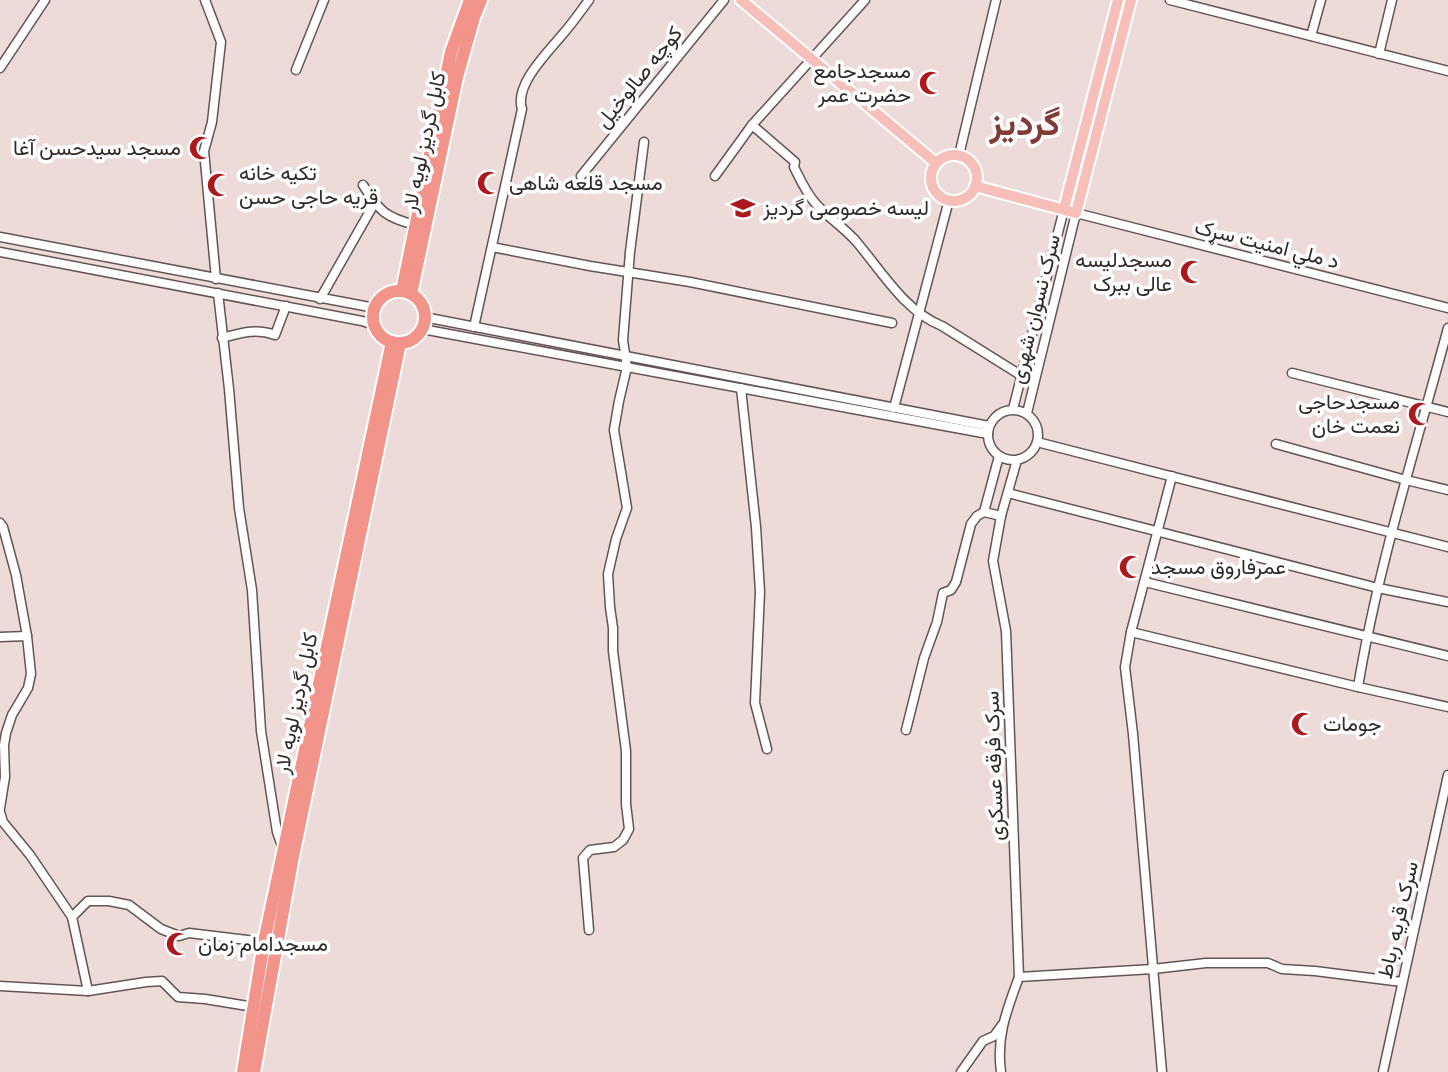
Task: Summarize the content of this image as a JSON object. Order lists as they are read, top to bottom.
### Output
{
  "streets": {
    "highway": ["کابل گردیز لویه لار"],
    "street": [
      "کوچه صالوخیل",
      "د ملي امنیت سړک",
      "سرک نسوان شهری",
      "سرک فرقه عسکری",
      "سرک قریه رباط"
    ]
  },
  "crossings": [
    ["د ملي امنیت سړک", "سرک نسوان شهری"],
    ["سرک نسوان شهری", "سرک فرقه عسکری"]
  ],
  "districts": ["گردیز"],
  "places": {
    "mosque": [
      "مسجدجامع حضرت عمر",
      "مسجد سیدحسن آغا",
      "مسجد قلعه شاهی",
      "تکیه خانه قریه حاجی حسن",
      "مسجدلیسه عالی ببرک",
      "مسجدحاجی نعمت خان",
      "عمرفاروق مسجد",
      "جومات",
      "مسجدامام زمان"
    ],
    "school or university": ["لیسه خصوصی گردیز"]
  }
}
